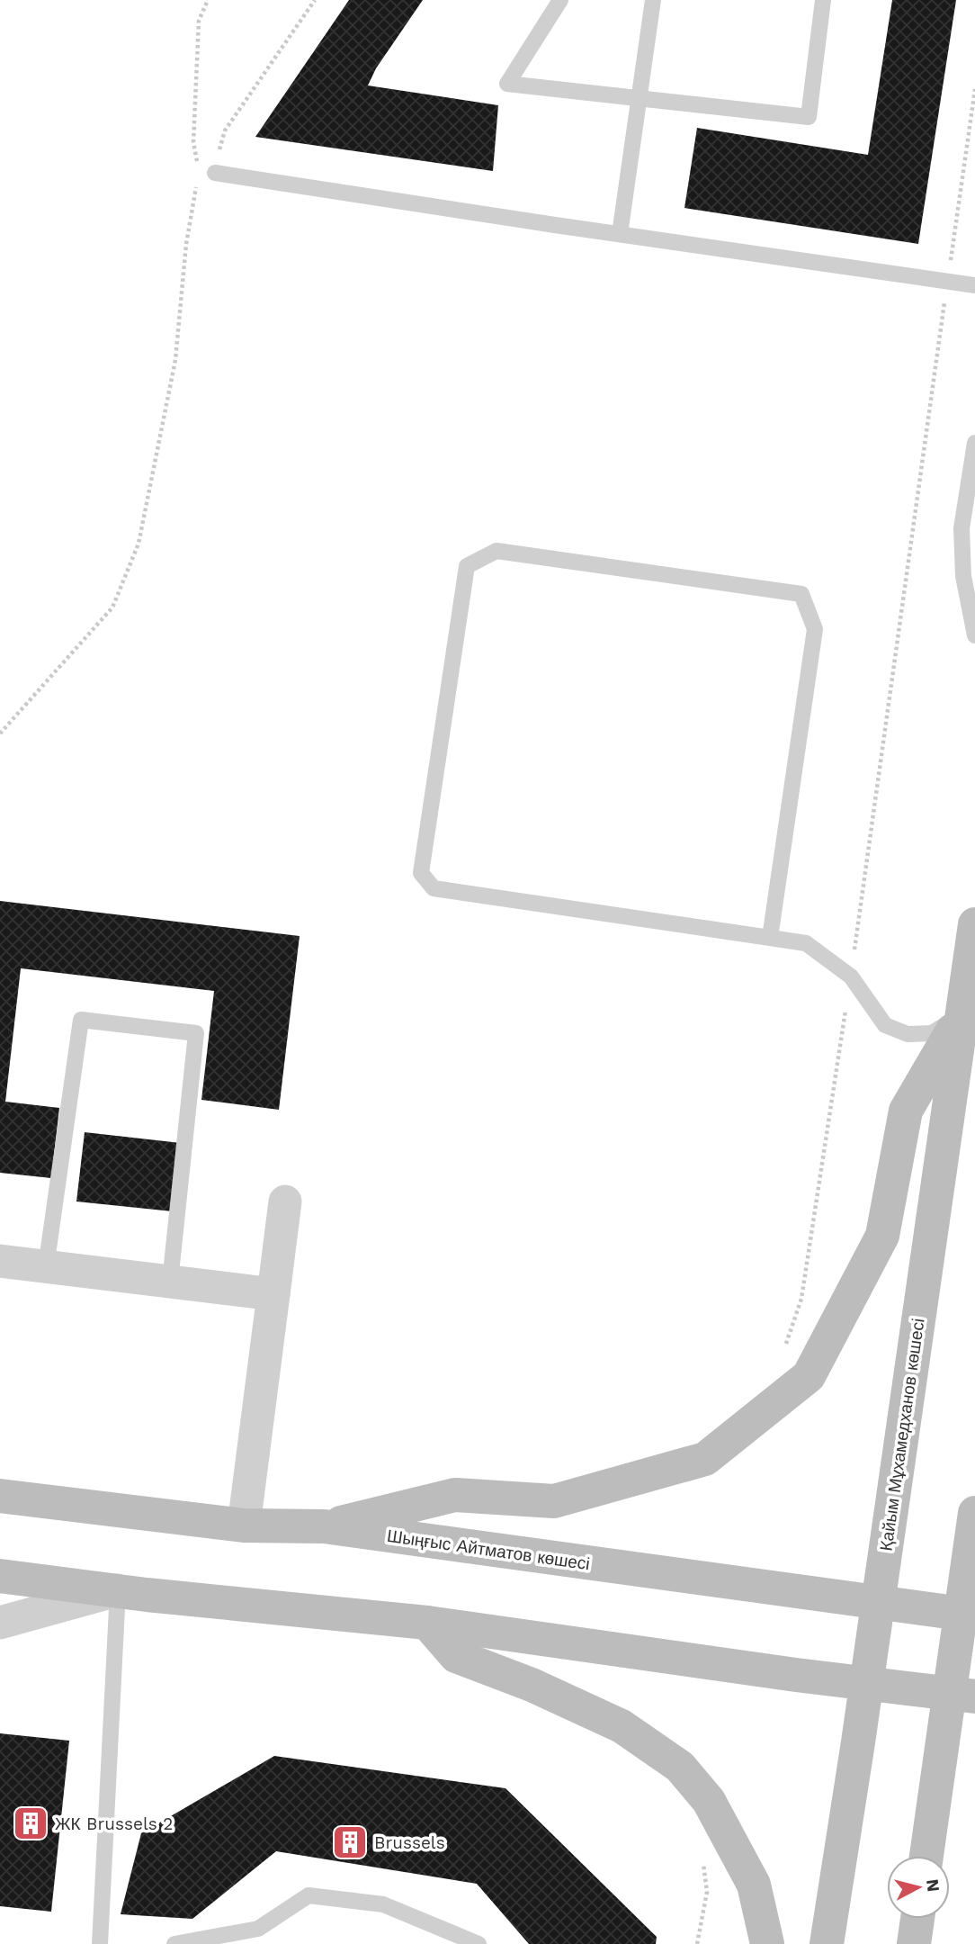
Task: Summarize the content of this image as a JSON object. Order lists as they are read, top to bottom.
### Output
{
  "streets": {
    "main road": ["Қайым Мұхамедханов көшесі", "Шыңғыс Айтматов көшесі"]
  },
  "crossings": [
    ["Қайым Мұхамедханов көшесі", "Шыңғыс Айтматов көшесі"]
  ],
  "places": {
    "building": ["ЖК Brussels 2", "Brussels"]
  },
  "north": "right"
}
